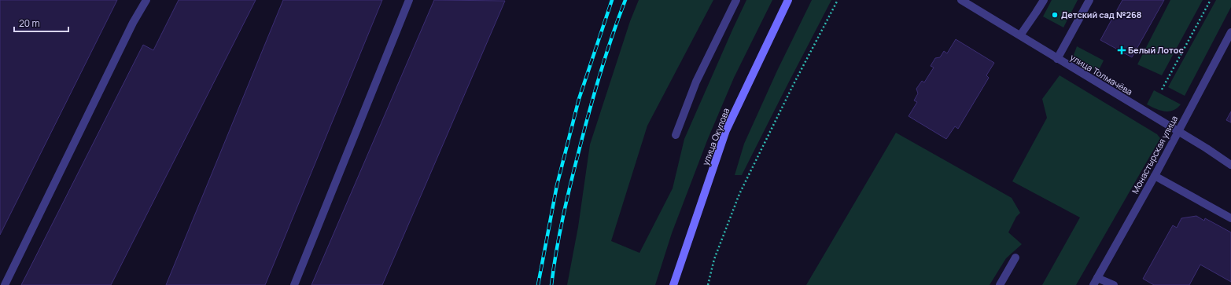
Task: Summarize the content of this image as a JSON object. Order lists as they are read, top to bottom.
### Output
{
  "streets": {
    "main road": ["улица Окулова"],
    "street": ["улица Толмачёва", "Монастырская улица"]
  },
  "crossings": [
    ["улица Толмачёва", "Монастырская улица"]
  ],
  "places": {
    "other": ["Детский сад №268"],
    "health": ["Белый Лотос"]
  },
  "scale_bar": "20 m"
}
